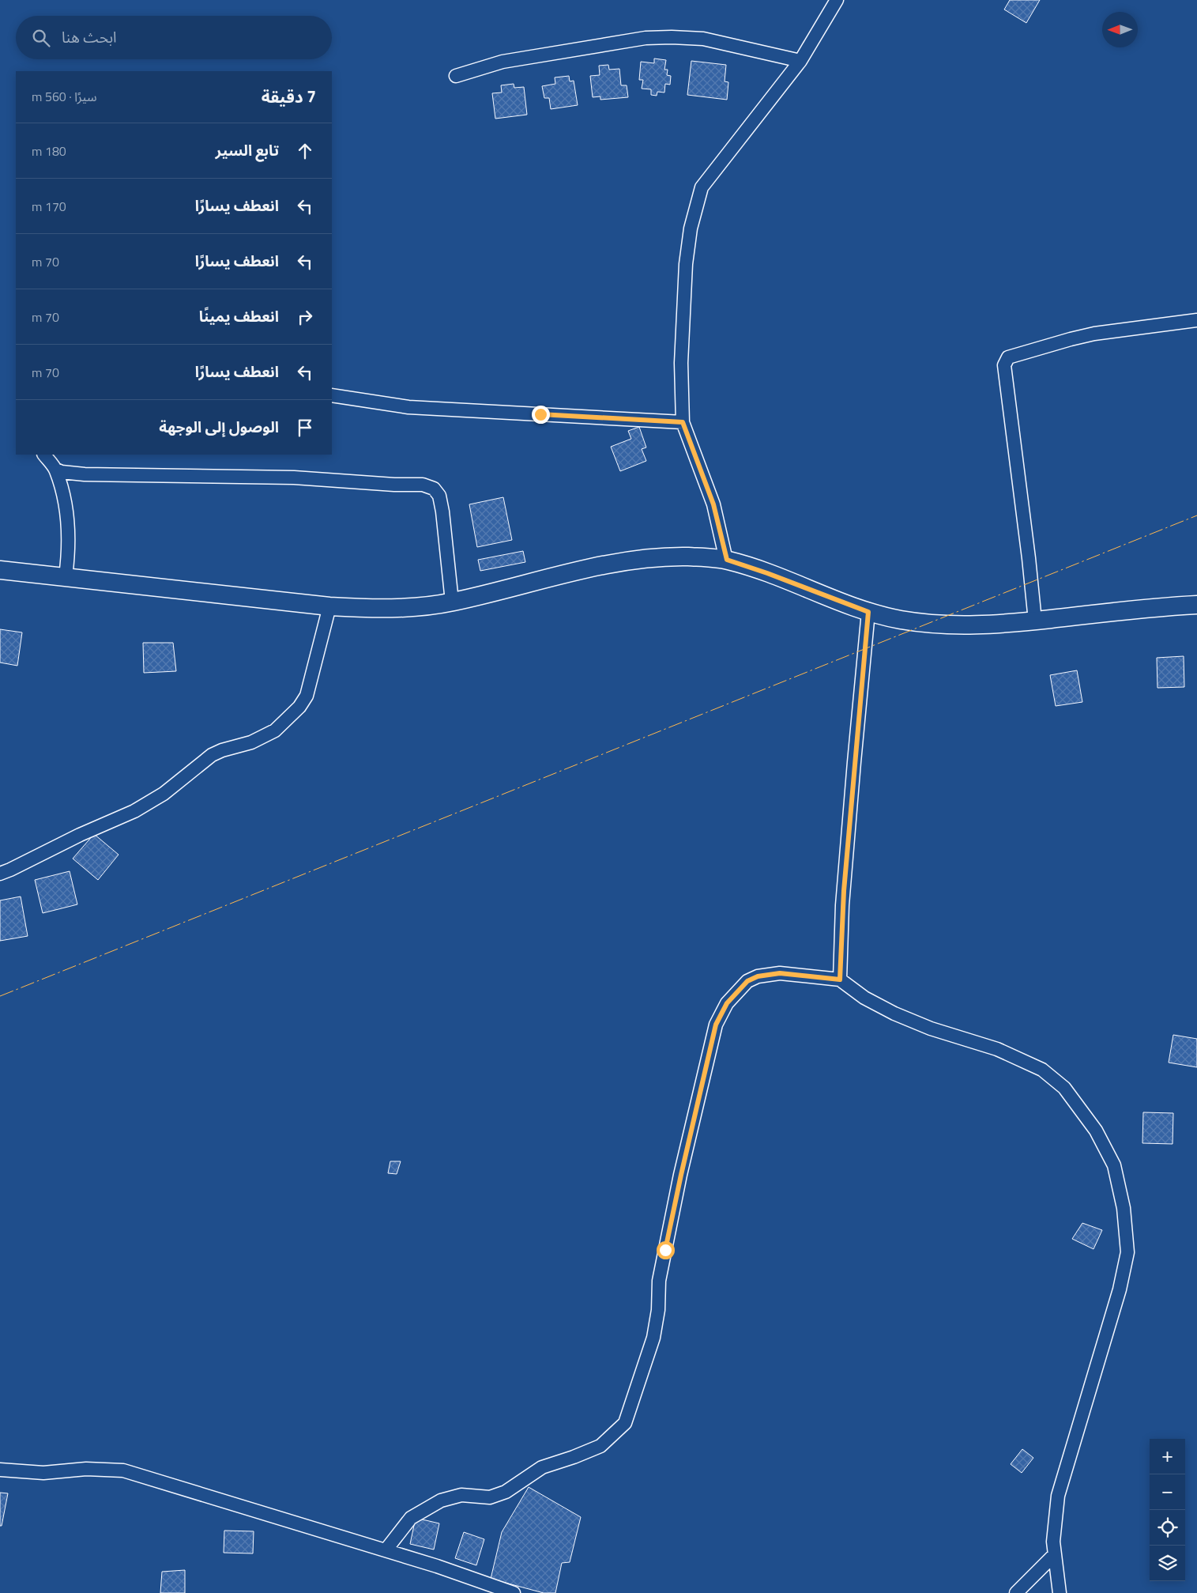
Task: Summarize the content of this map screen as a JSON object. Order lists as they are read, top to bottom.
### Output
{
  "north": "left",
  "page": {
    "search": "ابحث هنا",
    "heading": ["7 دقيقة", "سيرًا · 560 m"],
    "list": [
      ["تابع السير", "180 m"],
      ["انعطف يسارًا", "170 m"],
      ["انعطف يسارًا", "70 m"],
      ["انعطف يمينًا", "70 m"],
      ["انعطف يسارًا", "70 m"],
      "الوصول إلى الوجهة"
    ],
    "map_buttons": ["+", "−"]
  }
}
